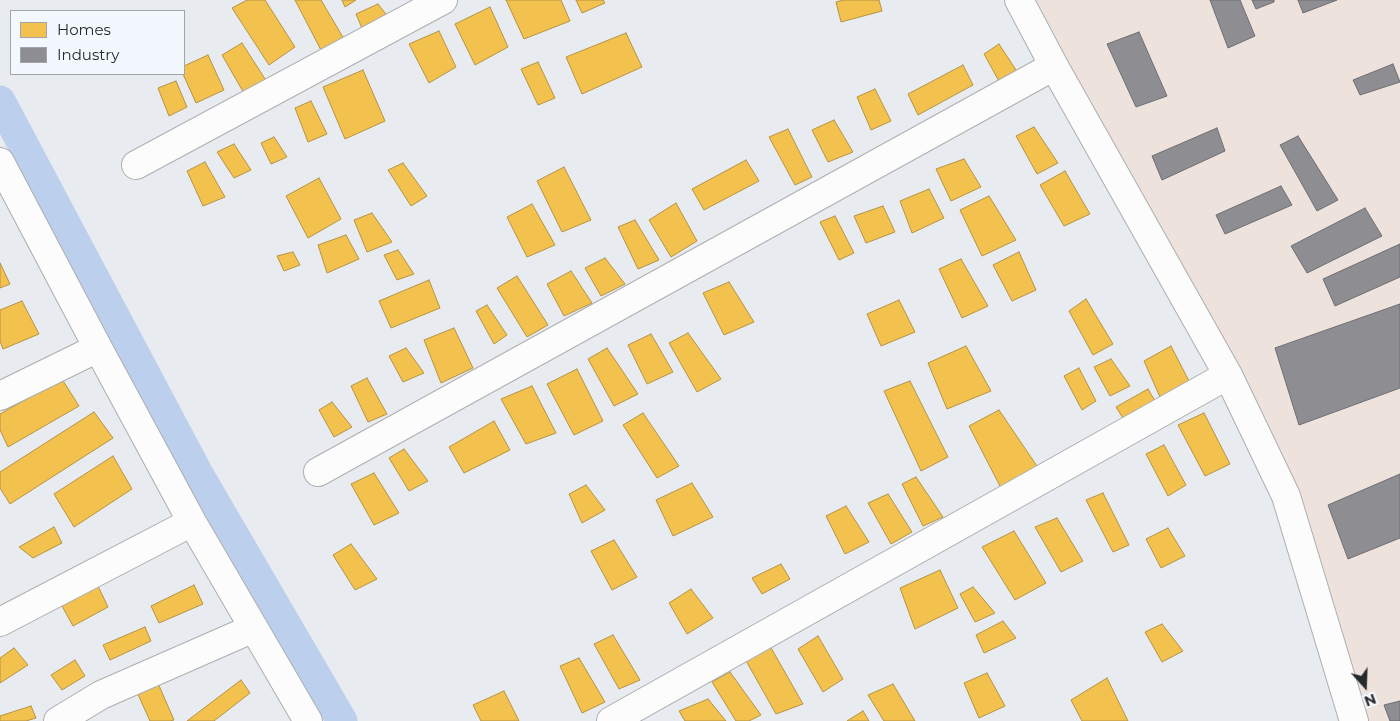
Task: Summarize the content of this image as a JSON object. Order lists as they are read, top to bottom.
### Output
{
  "legend": ["Homes", "Industry"],
  "north": "bottom"
}
